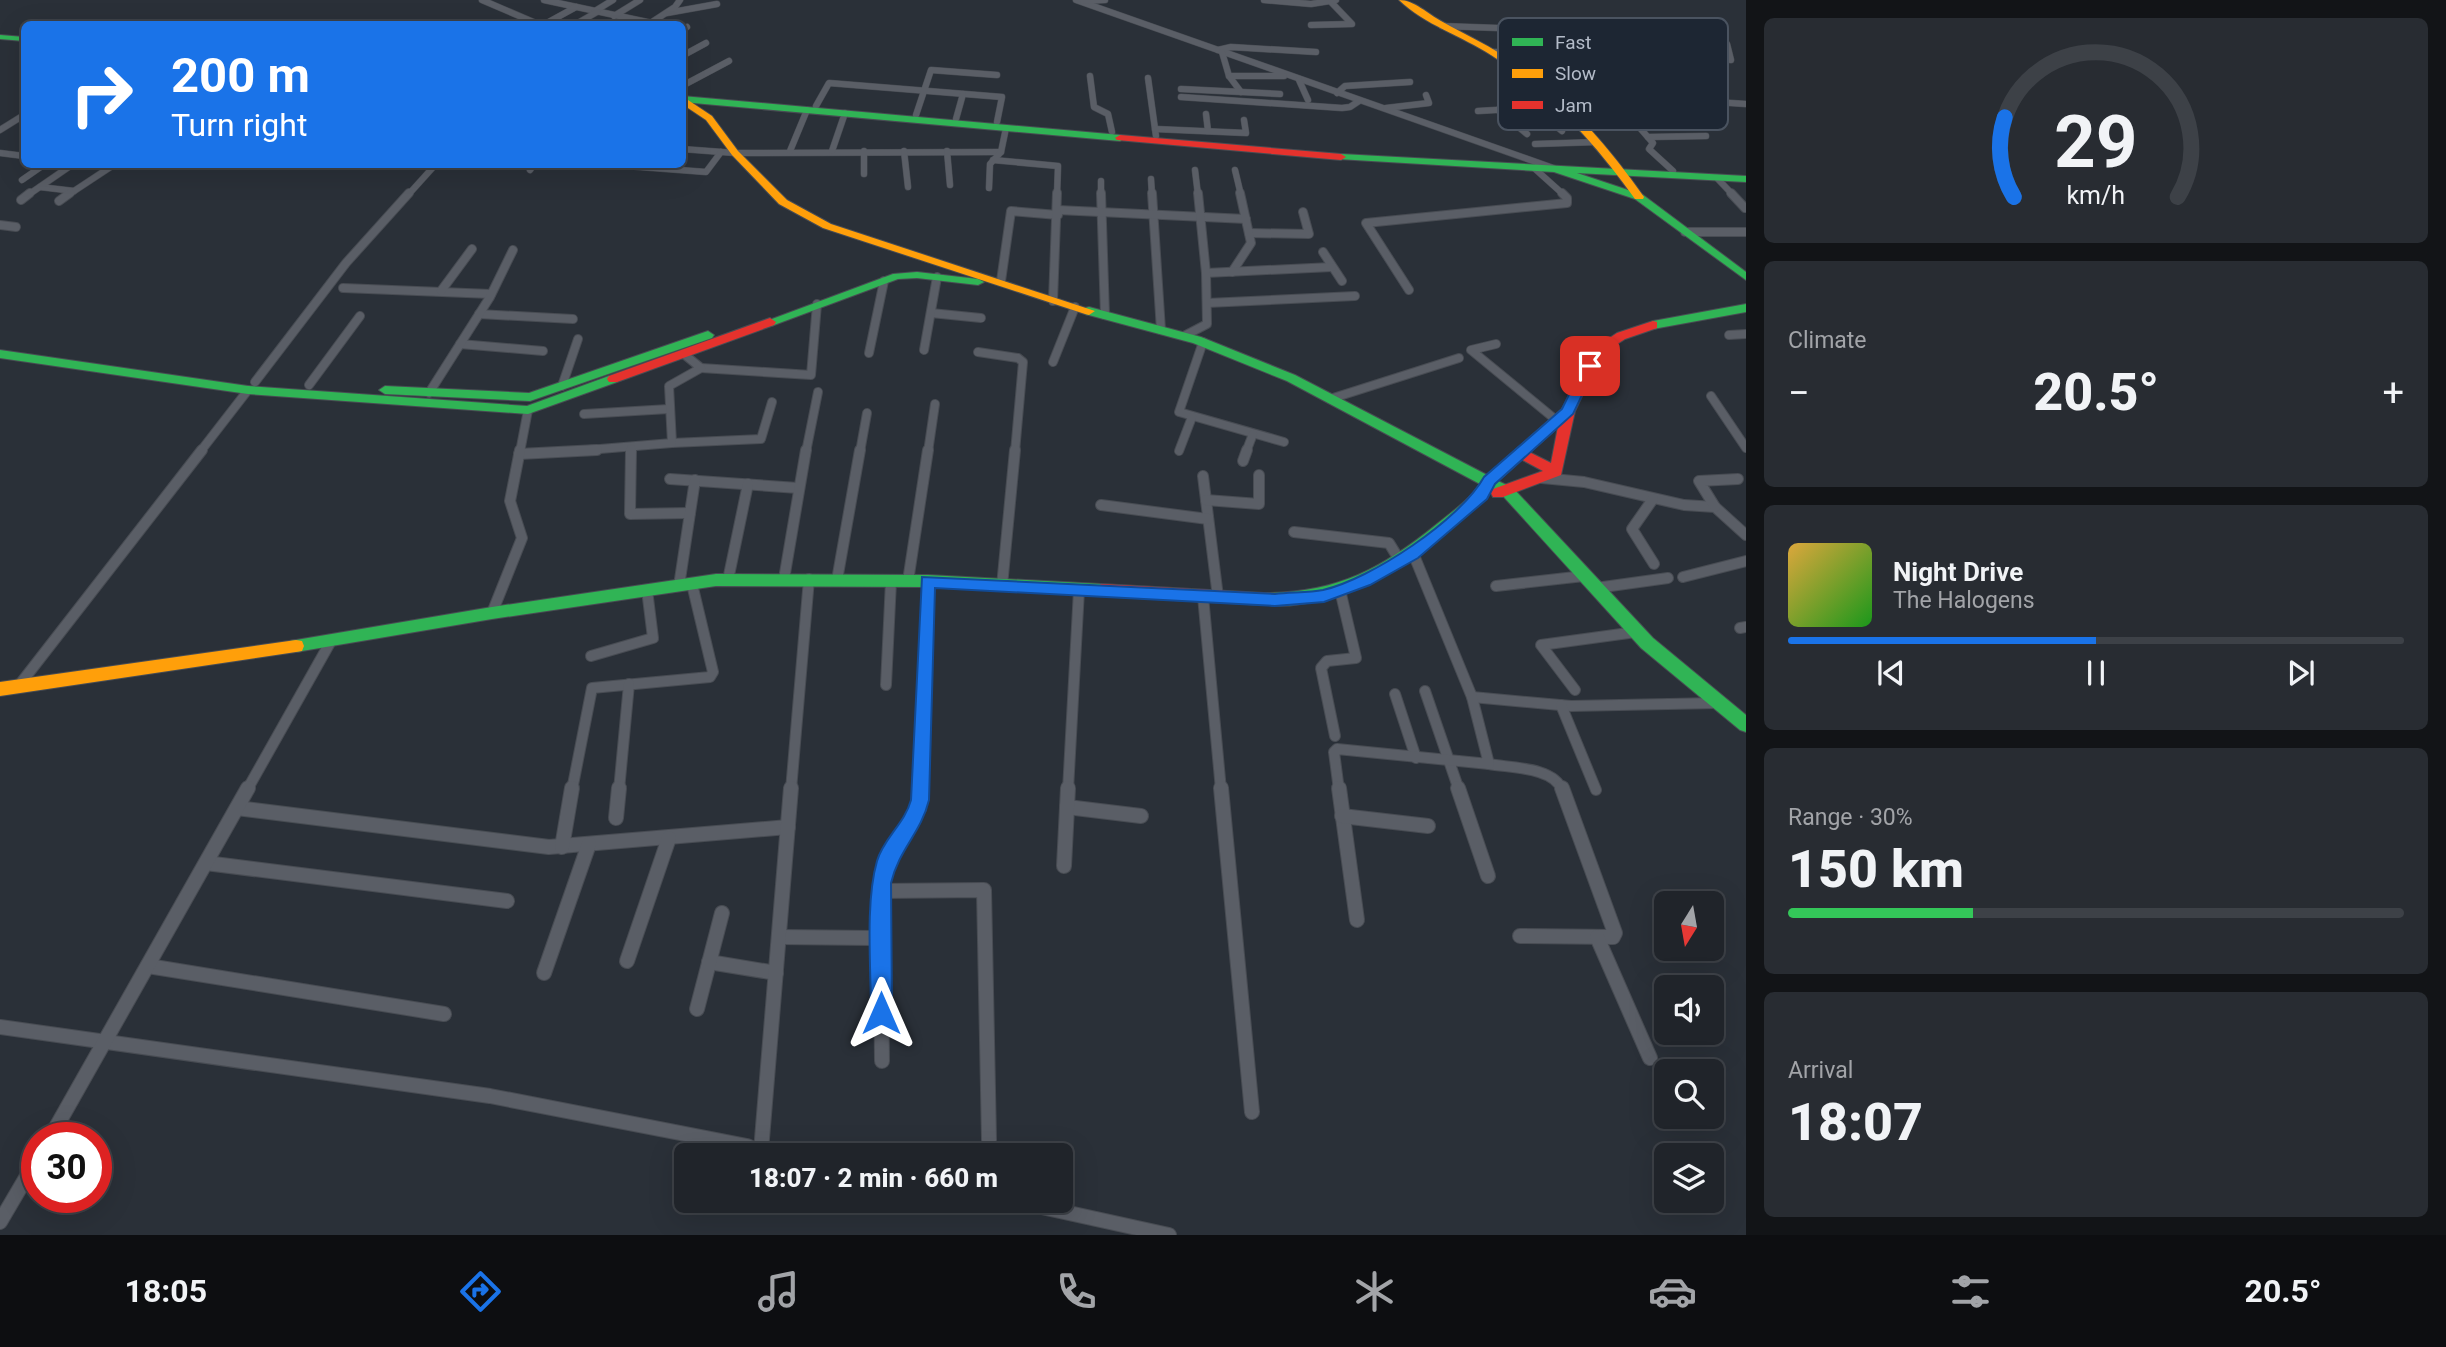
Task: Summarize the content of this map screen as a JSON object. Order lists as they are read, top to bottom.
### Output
{
  "legend": ["Fast", "Slow", "Jam"],
  "north": "bottom",
  "page": {
    "turn": ["200 m", "Turn right"],
    "tile": [
      "Climate",
      ["Range · 30%", "150 km"],
      ["Arrival", "18:07"]
    ],
    "heat": ["−", "20.5°", "+"],
    "song": ["Night Drive", "The Halogens"],
    "limit": "30",
    "trip": "18:07 · 2 min · 660 m",
    "tabs": ["18:05", "20.5°"],
    "gauge": ["29", "km/h"]
  }
}
